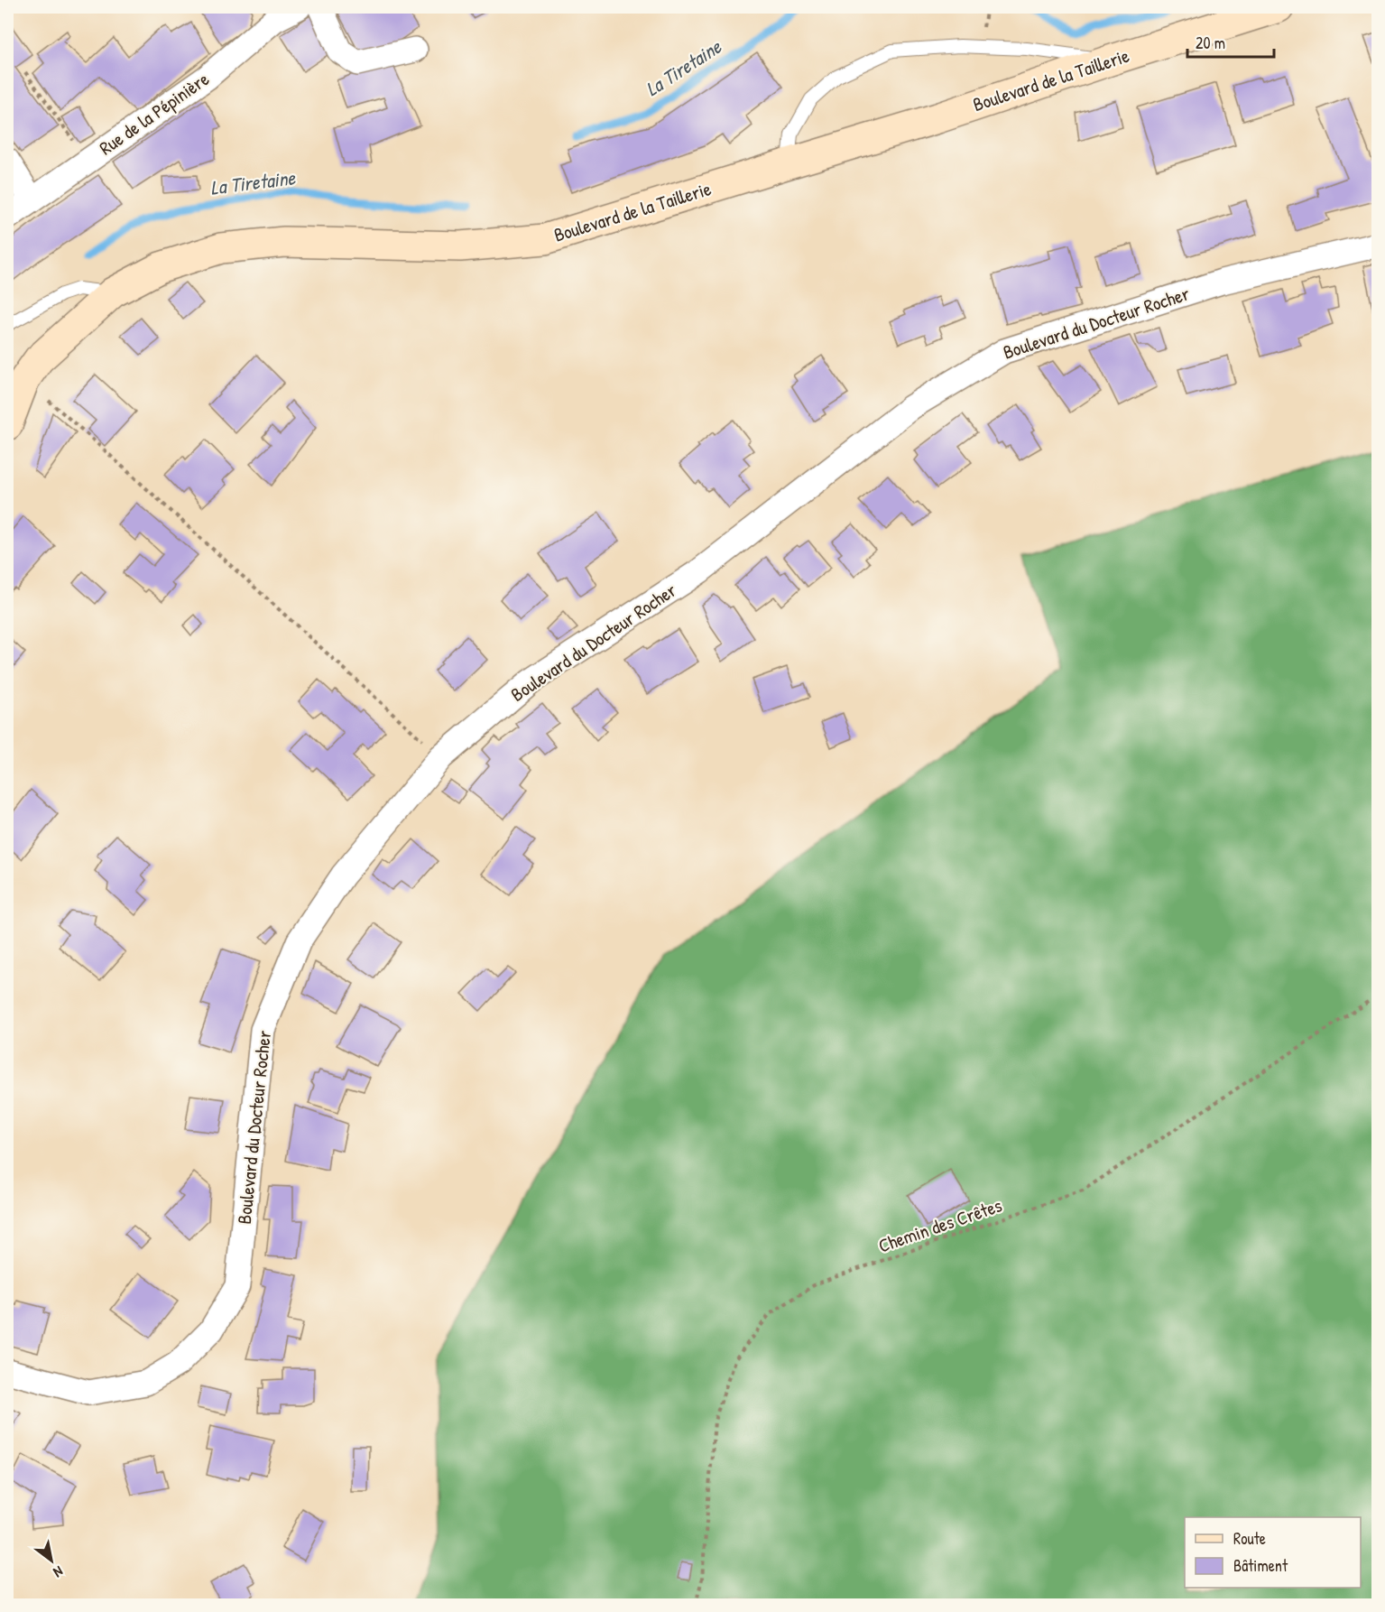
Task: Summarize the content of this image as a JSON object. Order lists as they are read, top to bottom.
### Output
{
  "streets": {
    "main road": ["Boulevard de la Taillerie"],
    "street": ["Rue de la Pépinière", "Boulevard du Docteur Rocher"],
    "path": ["Chemin des Crêtes"]
  },
  "water": ["La Tiretaine"],
  "legend": ["Route", "Bâtiment"],
  "scale_bar": "20 m",
  "north": "bottom right"
}
